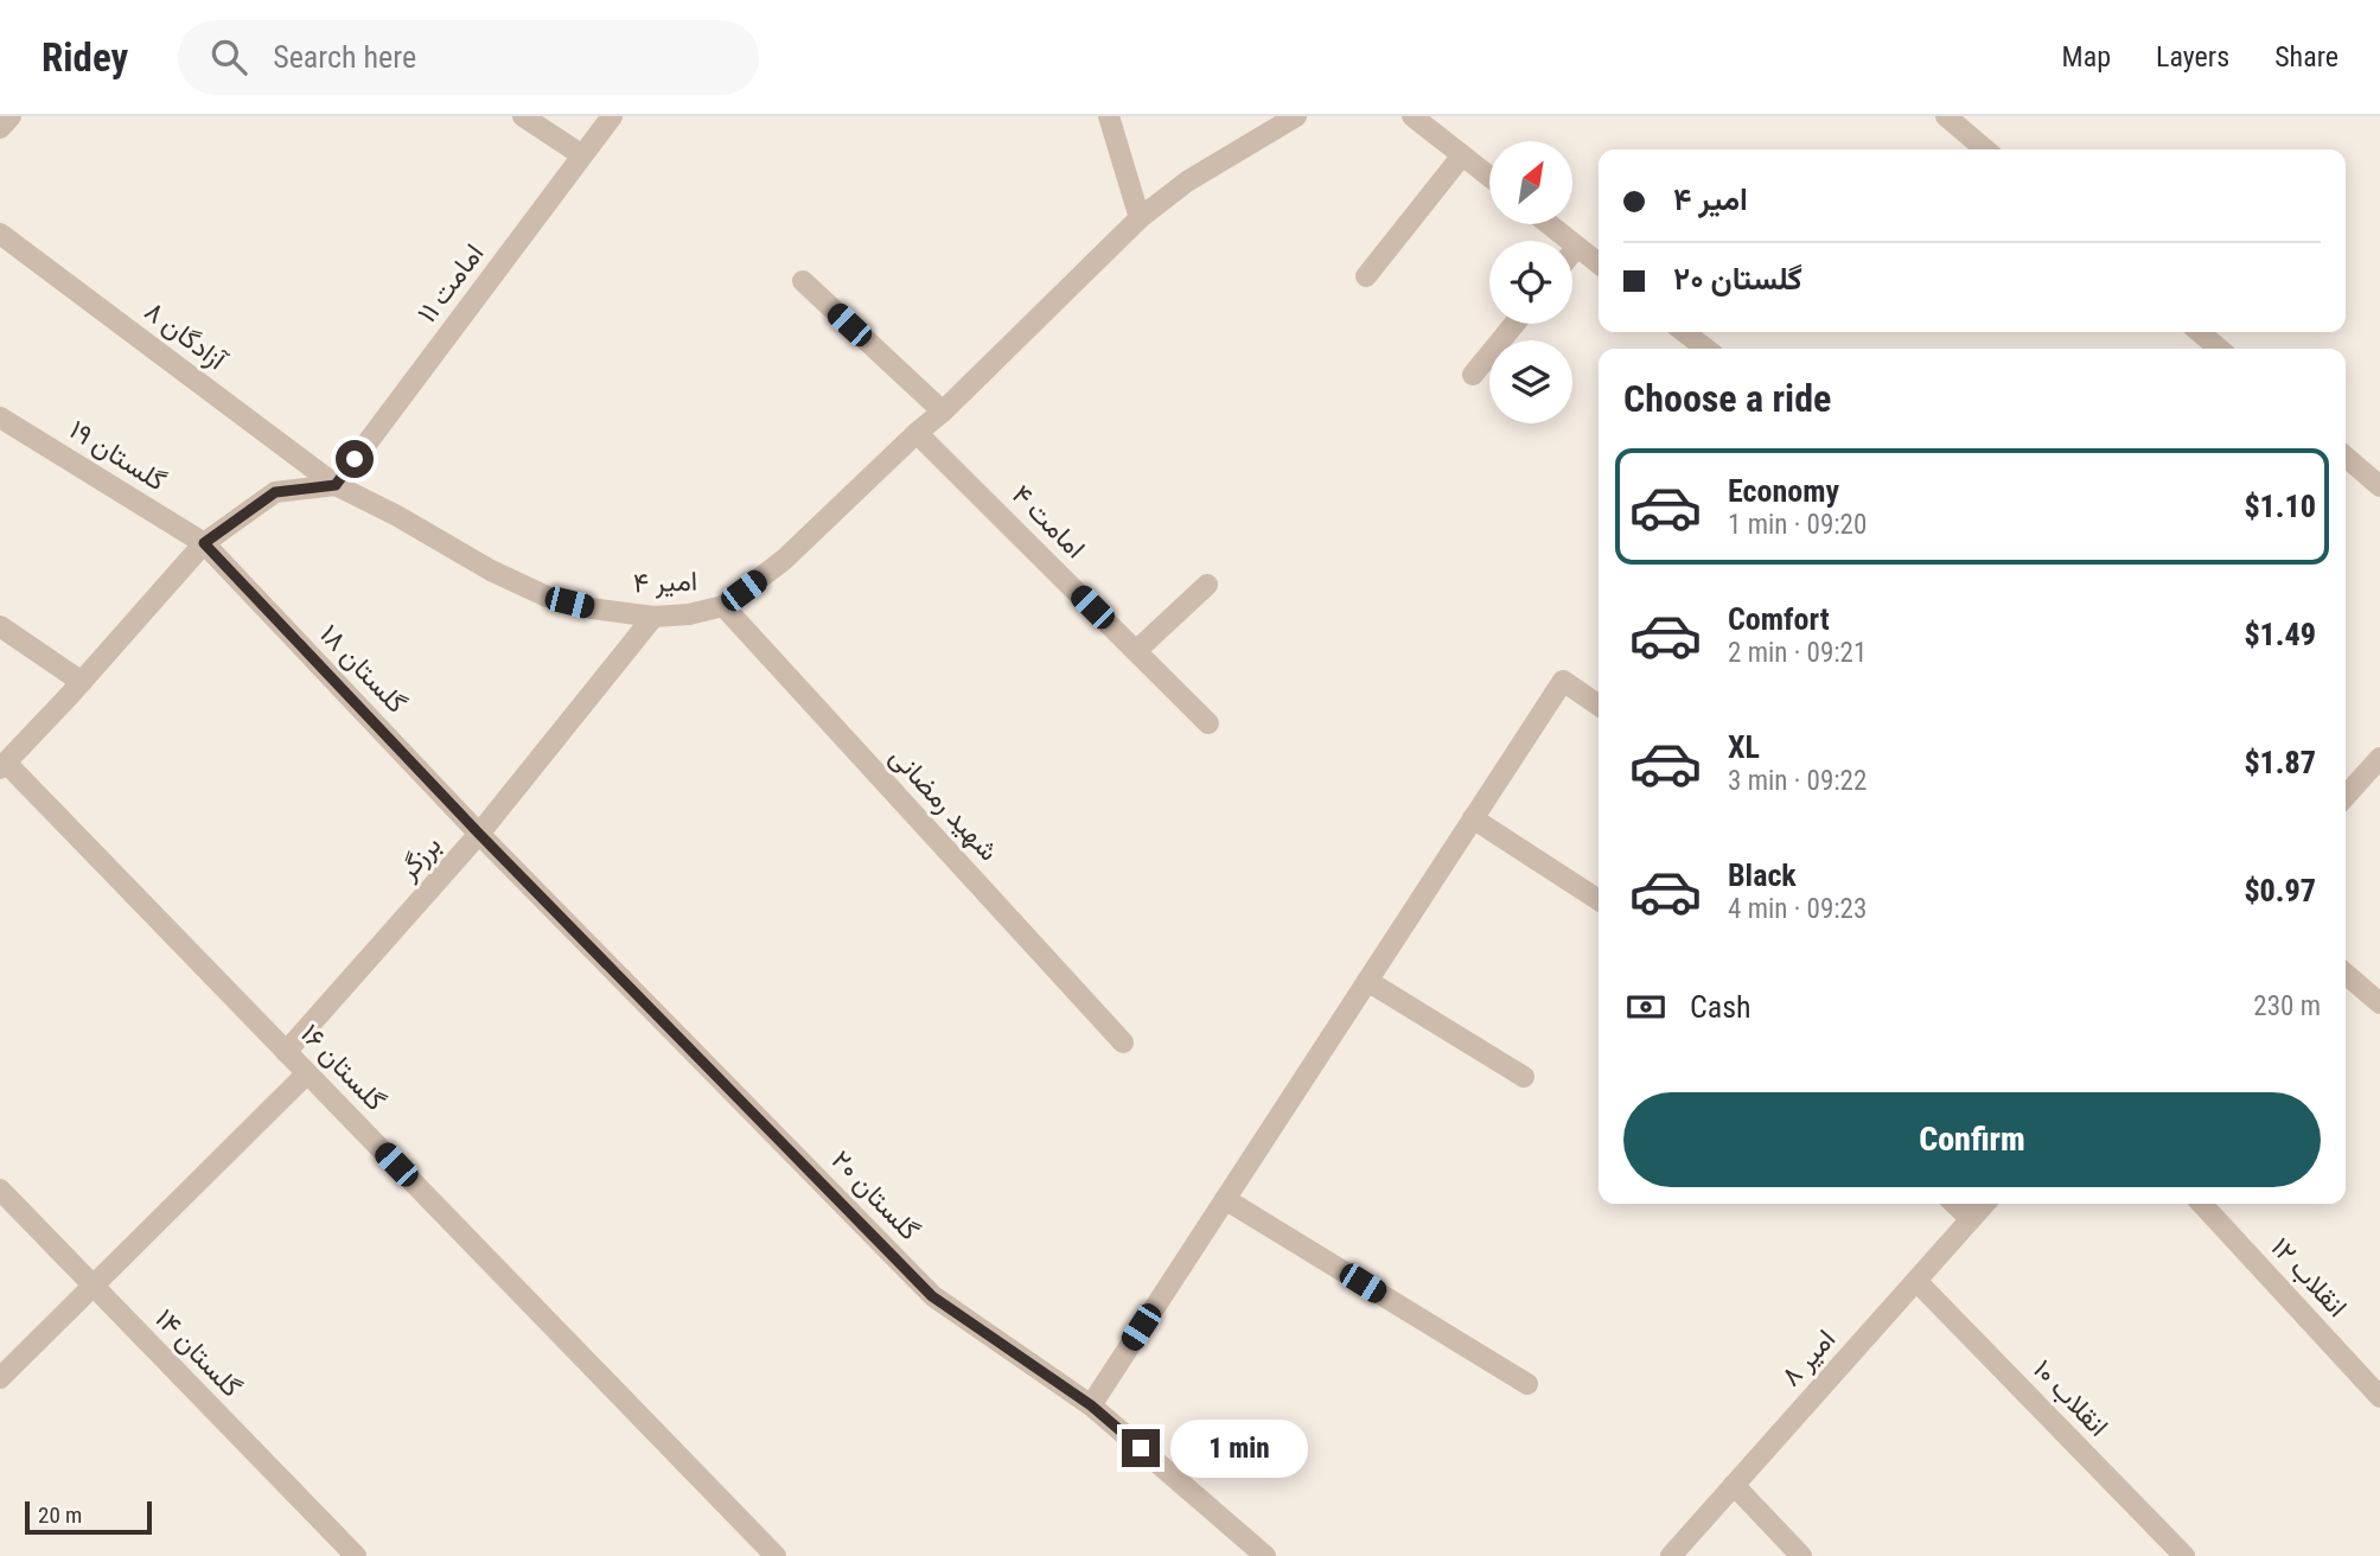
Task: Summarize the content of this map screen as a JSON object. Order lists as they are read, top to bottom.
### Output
{
  "streets": {
    "street": [
      "امامت ۱۱",
      "آزادگان ۸",
      "گلستان ۱۹",
      "امامت ۴",
      "امیر ۴",
      "گلستان ۱۸",
      "شهید رمضانی",
      "برزگر",
      "گلستان ۱۶",
      "گلستان ۲۰",
      "انقلاب ۱۲",
      "گلستان ۱۴",
      "امیر ۸",
      "انقلاب ۱۰"
    ]
  },
  "crossings": [
    ["امامت ۱۱", "آزادگان ۸"],
    ["امامت ۱۱", "امیر ۴"],
    ["آزادگان ۸", "امیر ۴"],
    ["گلستان ۱۹", "گلستان ۱۸"],
    ["امامت ۴", "امیر ۴"],
    ["امیر ۴", "شهید رمضانی"],
    ["امیر ۴", "برزگر"],
    ["گلستان ۱۸", "برزگر"],
    ["گلستان ۱۸", "گلستان ۲۰"],
    ["برزگر", "گلستان ۱۶"],
    ["برزگر", "گلستان ۲۰"],
    ["امیر ۸", "انقلاب ۱۰"]
  ],
  "scale_bar": "20 m",
  "north": "top right",
  "page": {
    "header": "Ridey",
    "search": "Search here",
    "nav": ["Map", "Layers", "Share"],
    "banner": ["امیر ۴", "گلستان ۲۰"],
    "heading": "Choose a ride",
    "list": [
      {
        "name": "Economy",
        "note": "1 min · 09:20",
        "value": "$1.10"
      },
      {
        "name": "Comfort",
        "note": "2 min · 09:21",
        "value": "$1.49"
      },
      {
        "name": "XL",
        "note": "3 min · 09:22",
        "value": "$1.87"
      },
      {
        "name": "Black",
        "note": "4 min · 09:23",
        "value": "$0.97"
      }
    ],
    "pay": ["Cash", "230 m"],
    "buttons": "Confirm",
    "bubble": "1 min",
    "scale": "20 m"
  }
}
